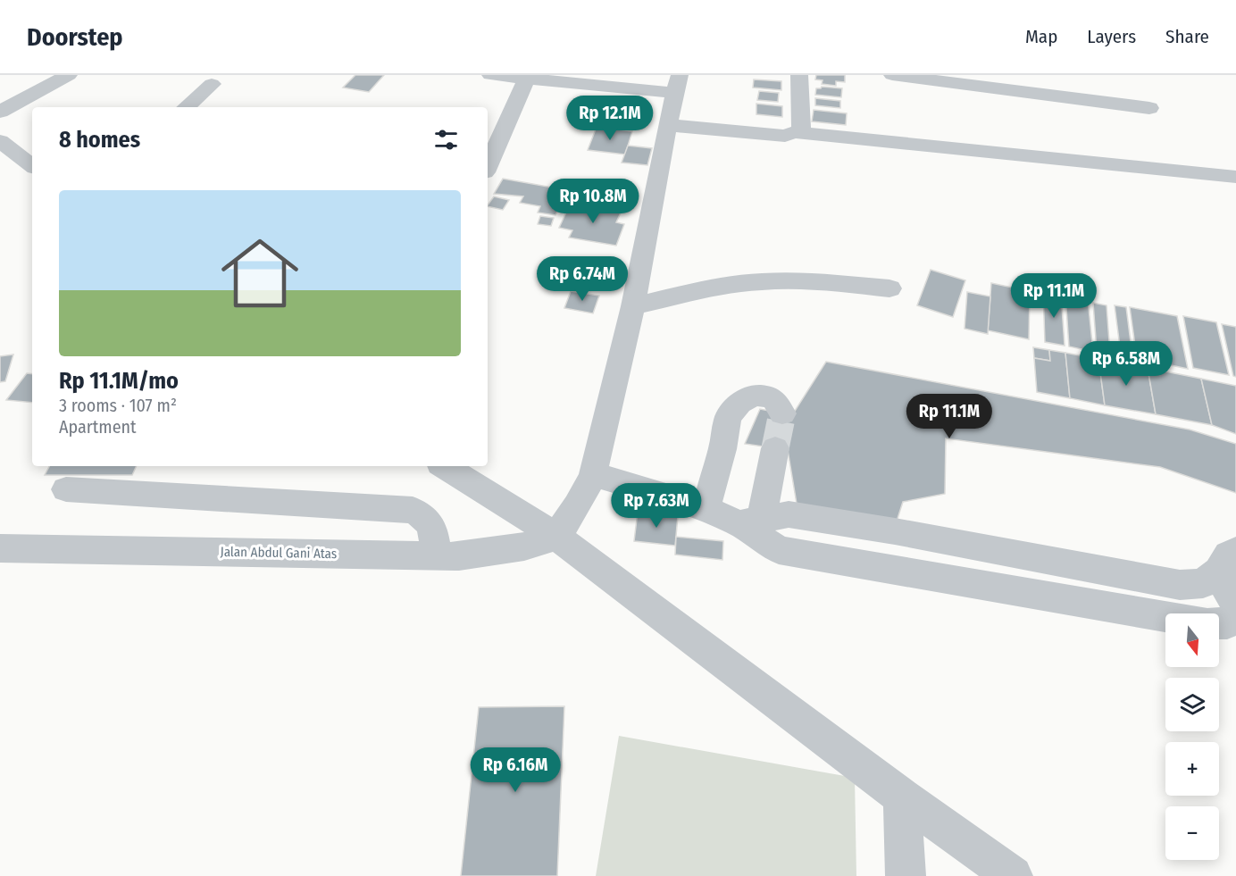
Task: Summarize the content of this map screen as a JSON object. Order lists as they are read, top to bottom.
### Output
{
  "streets": {
    "street": ["Jalan Abdul Gani Atas"]
  },
  "north": "bottom",
  "page": {
    "header": "Doorstep",
    "nav": ["Map", "Layers", "Share"],
    "price": [
      "Rp 12.1M",
      "Rp 10.8M",
      "Rp 6.74M",
      "Rp 11.1M",
      "Rp 6.58M",
      "Rp 11.1M",
      "Rp 7.63M",
      "Rp 6.16M"
    ],
    "heading": "8 homes",
    "list": [
      {
        "name": "Rp 11.1M/mo",
        "note": "3 rooms · 107 m² · Apartment"
      }
    ],
    "map_buttons": ["+", "−"]
  }
}
